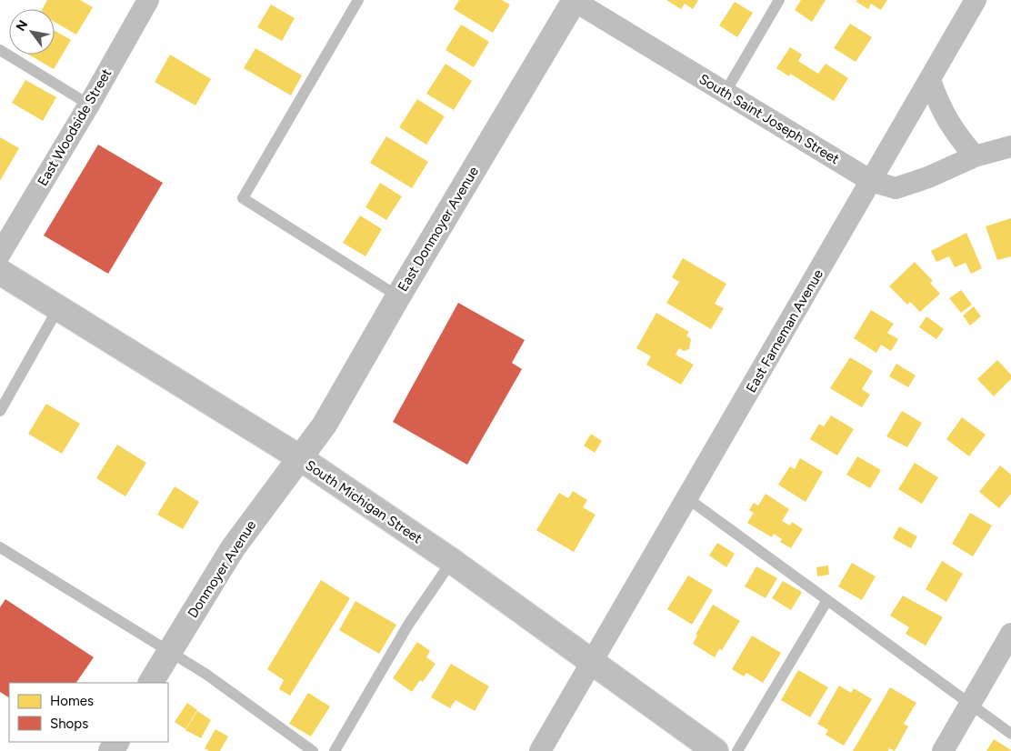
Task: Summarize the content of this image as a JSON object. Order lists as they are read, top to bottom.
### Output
{
  "streets": {
    "main road": ["East Donmoyer Avenue", "South Michigan Street", "Donmoyer Avenue"],
    "street": ["South Saint Joseph Street", "East Woodside Street", "East Farneman Avenue"]
  },
  "crossings": [
    ["South Saint Joseph Street", "East Donmoyer Avenue"],
    ["South Saint Joseph Street", "East Farneman Avenue"],
    ["East Donmoyer Avenue", "South Michigan Street"],
    ["East Donmoyer Avenue", "Donmoyer Avenue"],
    ["East Farneman Avenue", "South Michigan Street"],
    ["South Michigan Street", "Donmoyer Avenue"]
  ],
  "legend": ["Homes", "Shops"],
  "north": "top left"
}
